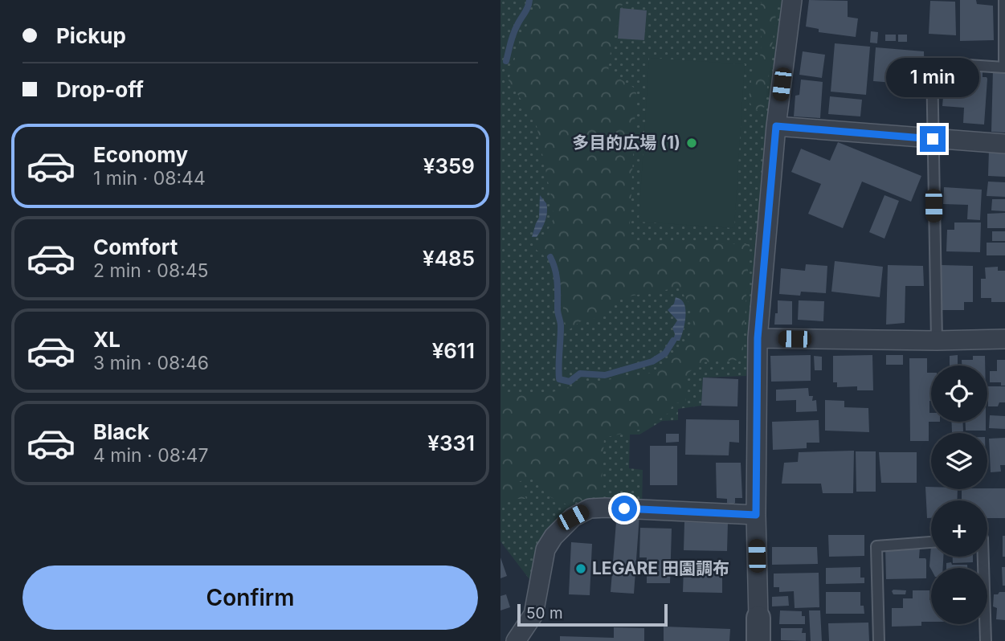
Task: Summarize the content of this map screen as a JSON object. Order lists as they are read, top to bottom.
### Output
{
  "places": ["多目的広場 (1)", "LEGARE 田園調布"],
  "scale_bar": "50 m",
  "page": {
    "banner": ["Pickup", "Drop-off"],
    "bubble": "1 min",
    "list": [
      {
        "name": "Economy",
        "note": "1 min · 08:44",
        "value": "¥359"
      },
      {
        "name": "Comfort",
        "note": "2 min · 08:45",
        "value": "¥485"
      },
      {
        "name": "XL",
        "note": "3 min · 08:46",
        "value": "¥611"
      },
      {
        "name": "Black",
        "note": "4 min · 08:47",
        "value": "¥331"
      }
    ],
    "map_buttons": ["+", "−"],
    "buttons": "Confirm",
    "scale": "50 m"
  }
}
